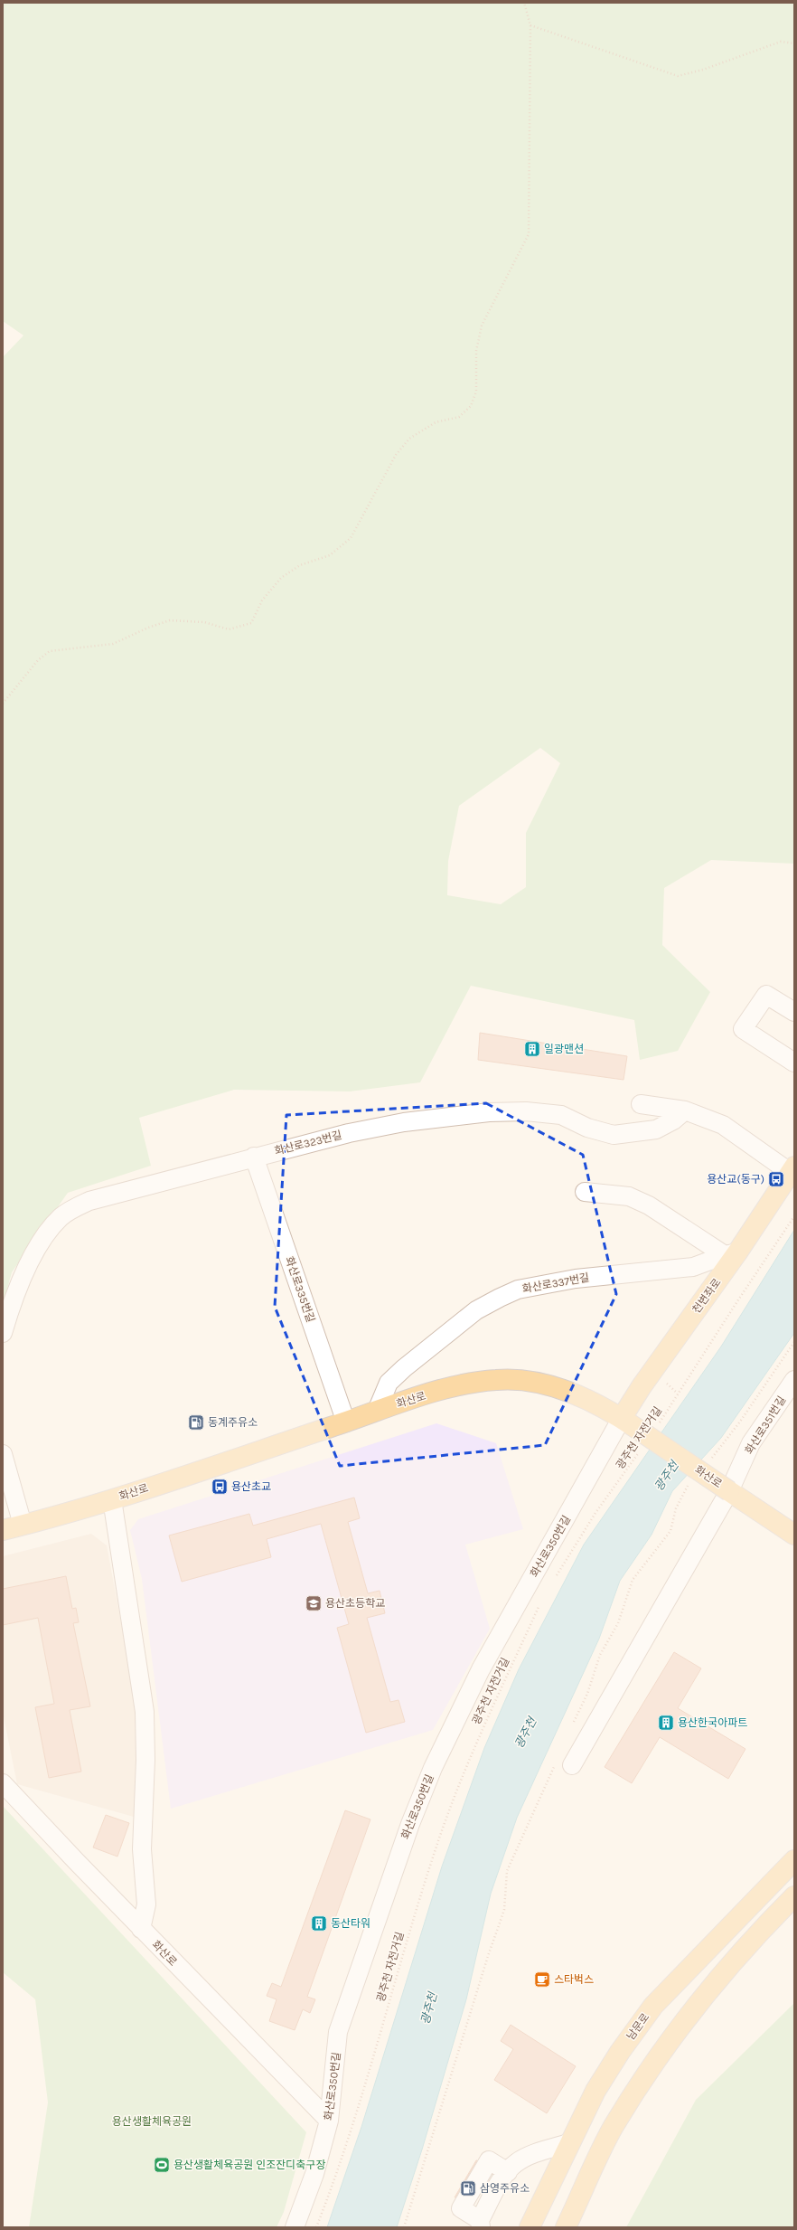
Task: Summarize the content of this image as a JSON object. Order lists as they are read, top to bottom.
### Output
{
  "streets": {
    "main road": ["천변좌로", "화산로", "남문로"],
    "street": [
      "화산로323번길",
      "화산로337번길",
      "화산로335번길",
      "화산로351번길",
      "화산로350번길"
    ],
    "path": ["광주천 자전거길"]
  },
  "crossings": [
    ["화산로323번길", "화산로335번길"],
    ["화산로323번길", "천변좌로"],
    ["화산로337번길", "천변좌로"],
    ["화산로337번길", "화산로"],
    ["화산로335번길", "화산로"],
    ["천변좌로", "화산로"],
    ["천변좌로", "화산로350번길"],
    ["화산로", "화산로351번길"],
    ["화산로", "광주천 자전거길"],
    ["화산로", "화산로350번길"]
  ],
  "water": ["광주천"],
  "parks": ["용산생활체육공원"],
  "places": {
    "building": ["일광맨션", "용산한국아파트", "동산타워"],
    "bus stop": ["용산교(동구)", "용산초교"],
    "fuel station": ["동계주유소", "삼영주유소"],
    "school or university": ["용산초등학교"],
    "cafe": ["스타벅스"],
    "sports": ["용산생활체육공원 인조잔디축구장"]
  }
}
